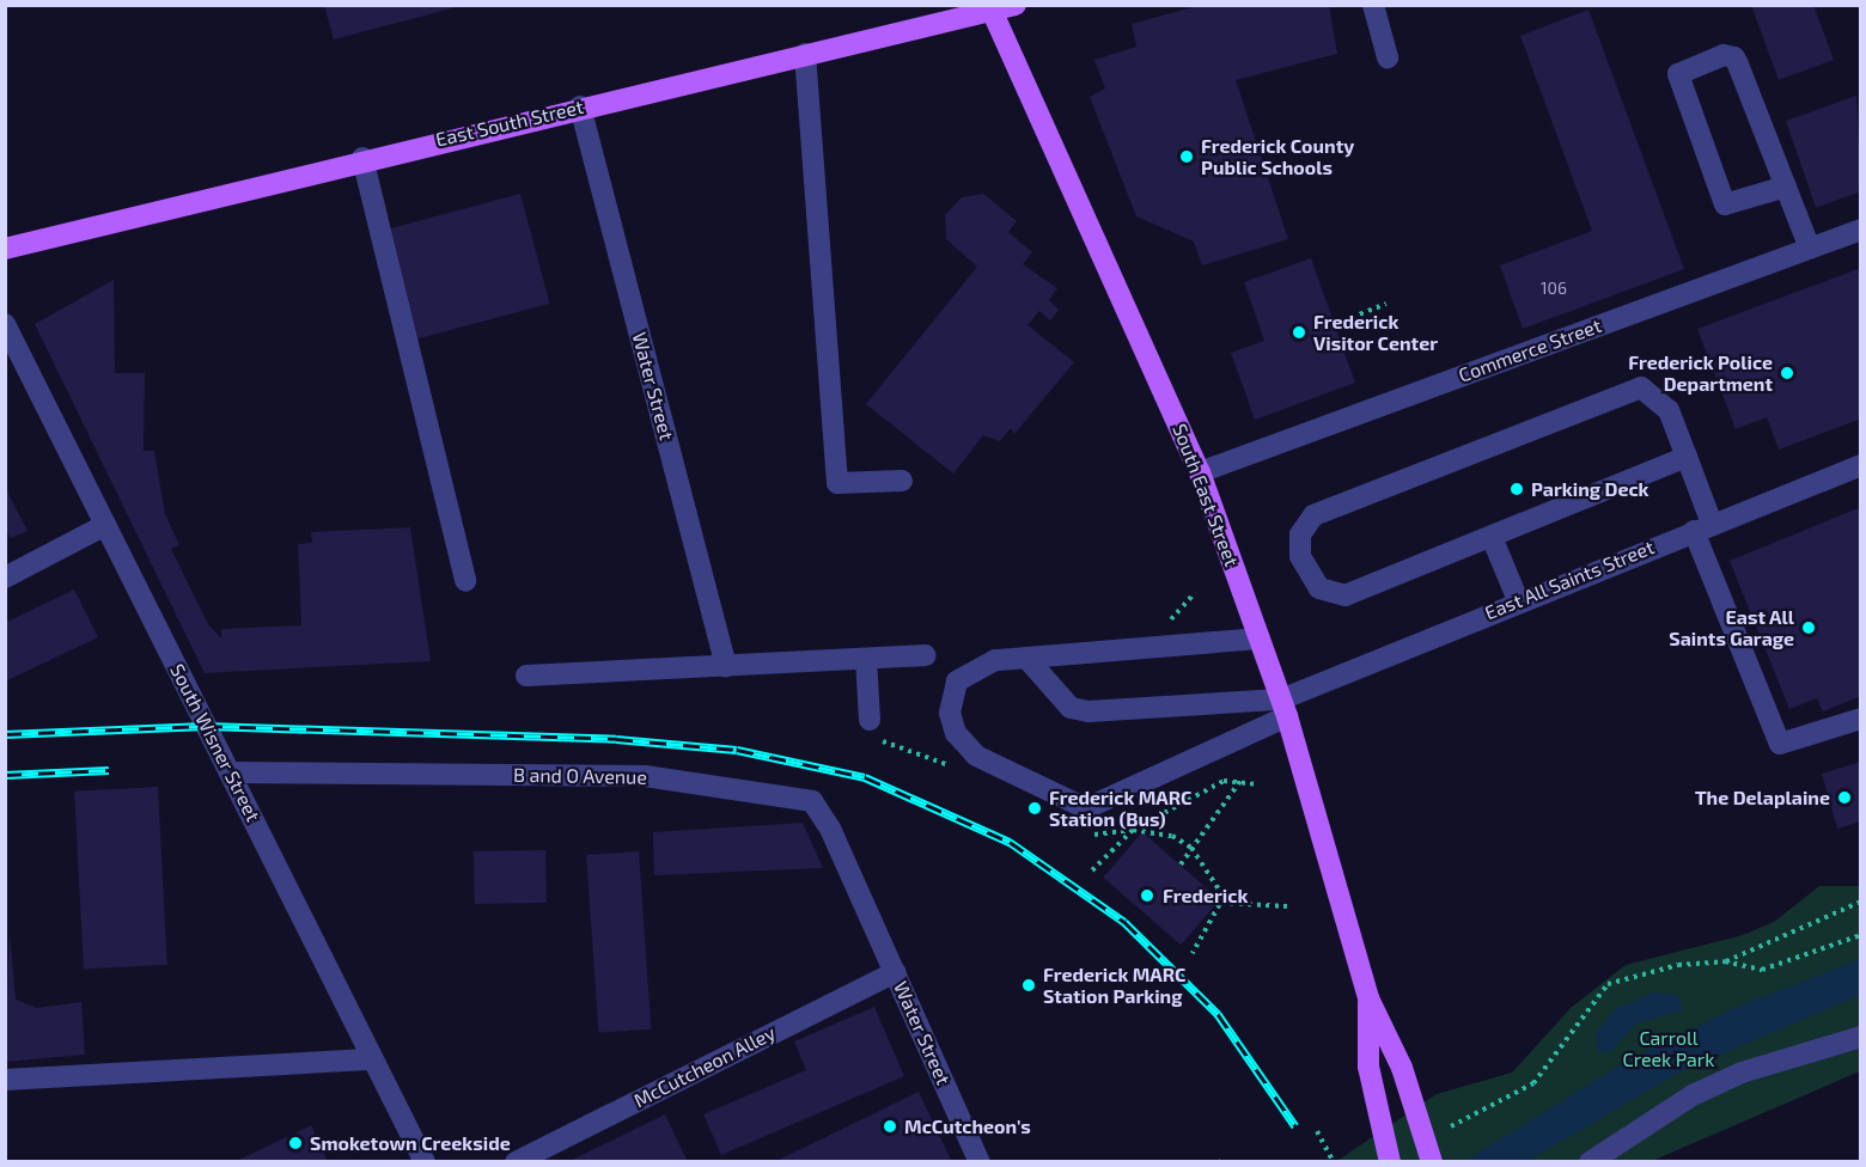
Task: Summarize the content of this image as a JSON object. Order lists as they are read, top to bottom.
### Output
{
  "streets": {
    "main road": ["East South Street", "South East Street"],
    "street": [
      "Commerce Street",
      "Water Street",
      "East All Saints Street",
      "South Wisner Street",
      "B and O Avenue",
      "McCutcheon Alley"
    ]
  },
  "crossings": [
    ["East South Street", "Water Street"],
    ["East South Street", "South East Street"],
    ["Commerce Street", "South East Street"],
    ["Water Street", "B and O Avenue"],
    ["Water Street", "McCutcheon Alley"],
    ["South East Street", "East All Saints Street"],
    ["South Wisner Street", "B and O Avenue"]
  ],
  "parks": ["Carroll Creek Park"],
  "places": [
    "Frederick County Public Schools",
    "Frederick Visitor Center",
    "Frederick Police Department",
    "Parking Deck",
    "East All Saints Garage",
    "The Delaplaine",
    "Frederick MARC Station (Bus)",
    "Frederick",
    "Frederick MARC Station Parking",
    "McCutcheon's",
    "Smoketown Creekside"
  ],
  "house_numbers": ["106"]
}
